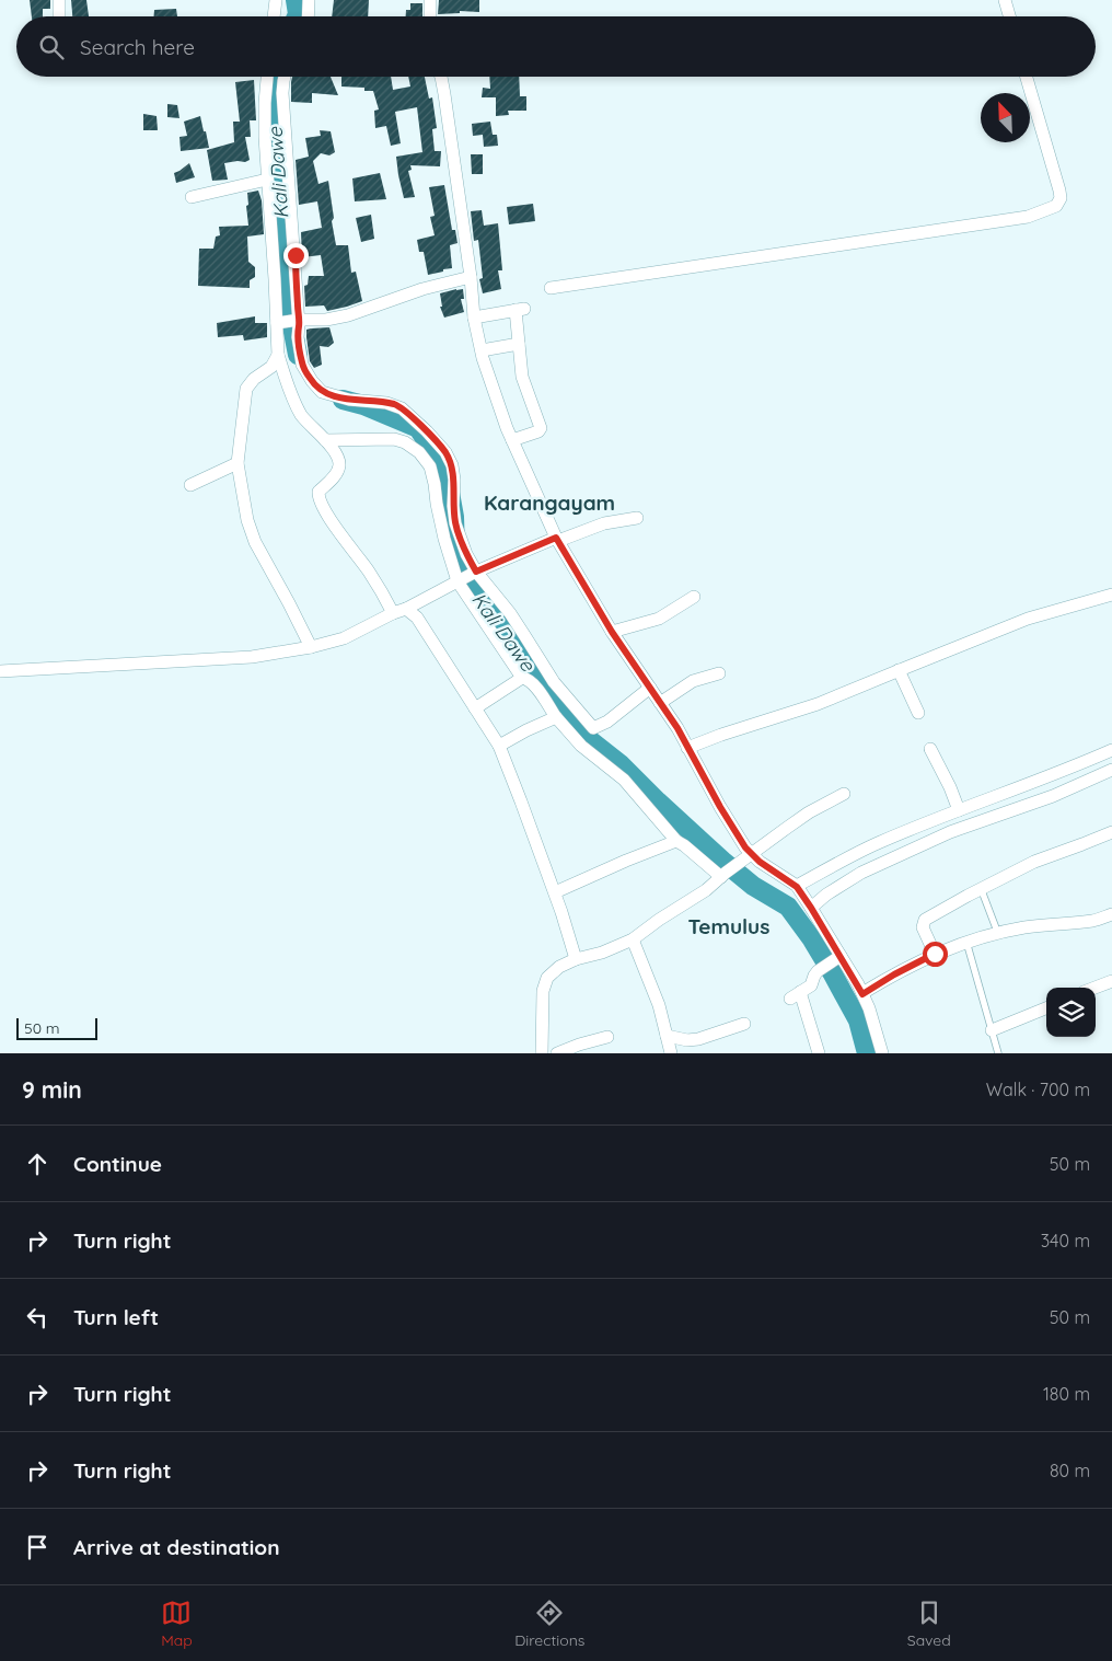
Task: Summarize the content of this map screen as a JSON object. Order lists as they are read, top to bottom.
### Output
{
  "districts": ["Karangayam", "Temulus"],
  "water": ["Kali Dawe"],
  "scale_bar": "50 m",
  "north": "top left",
  "page": {
    "search": "Search here",
    "scale": "50 m",
    "heading": ["9 min", "Walk · 700 m"],
    "list": [
      ["Continue", "50 m"],
      ["Turn right", "340 m"],
      ["Turn left", "50 m"],
      ["Turn right", "180 m"],
      ["Turn right", "80 m"],
      "Arrive at destination"
    ],
    "nav": ["Map", "Directions", "Saved"]
  }
}
